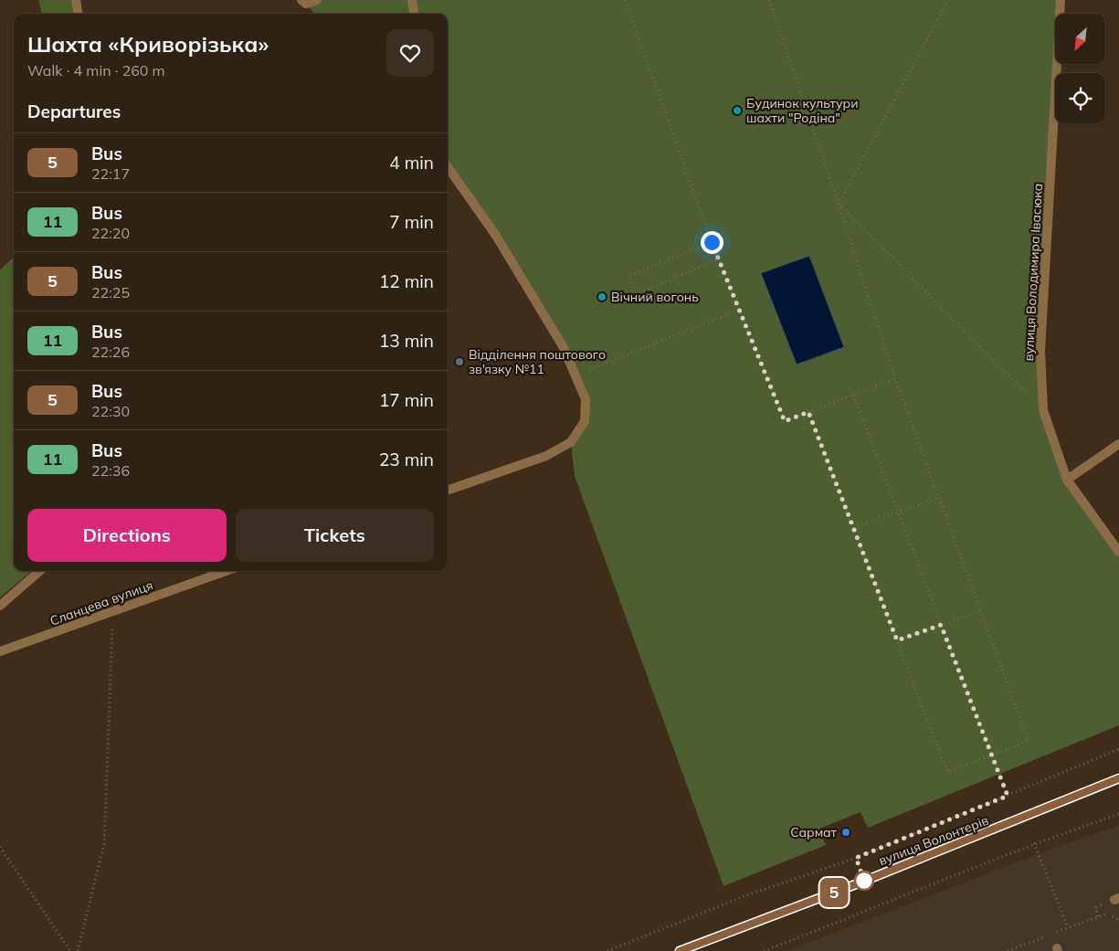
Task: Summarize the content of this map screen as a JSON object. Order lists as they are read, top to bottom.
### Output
{
  "streets": {
    "street": ["вулиця Володимира Івасюка", "Сланцева вулиця", "вулиця Волонтерів"]
  },
  "places": [
    "Будинок культури шахти \"Родіна\"",
    "Вічний вогонь",
    "Відділення поштового зв'язку №11",
    "Сармат"
  ],
  "lines": ["bus line 5"],
  "north": "bottom left",
  "page": {
    "on_map": "5",
    "heading": [
      ["Шахта «Криворізька»", "Walk · 4 min · 260 m"],
      "Departures"
    ],
    "list": [
      {
        "mark": "5",
        "name": "Bus",
        "note": "22:17",
        "value": "4 min"
      },
      {
        "mark": "11",
        "name": "Bus",
        "note": "22:20",
        "value": "7 min"
      },
      {
        "mark": "5",
        "name": "Bus",
        "note": "22:25",
        "value": "12 min"
      },
      {
        "mark": "11",
        "name": "Bus",
        "note": "22:26",
        "value": "13 min"
      },
      {
        "mark": "5",
        "name": "Bus",
        "note": "22:30",
        "value": "17 min"
      },
      {
        "mark": "11",
        "name": "Bus",
        "note": "22:36",
        "value": "23 min"
      }
    ],
    "buttons": ["Directions", "Tickets"]
  }
}
